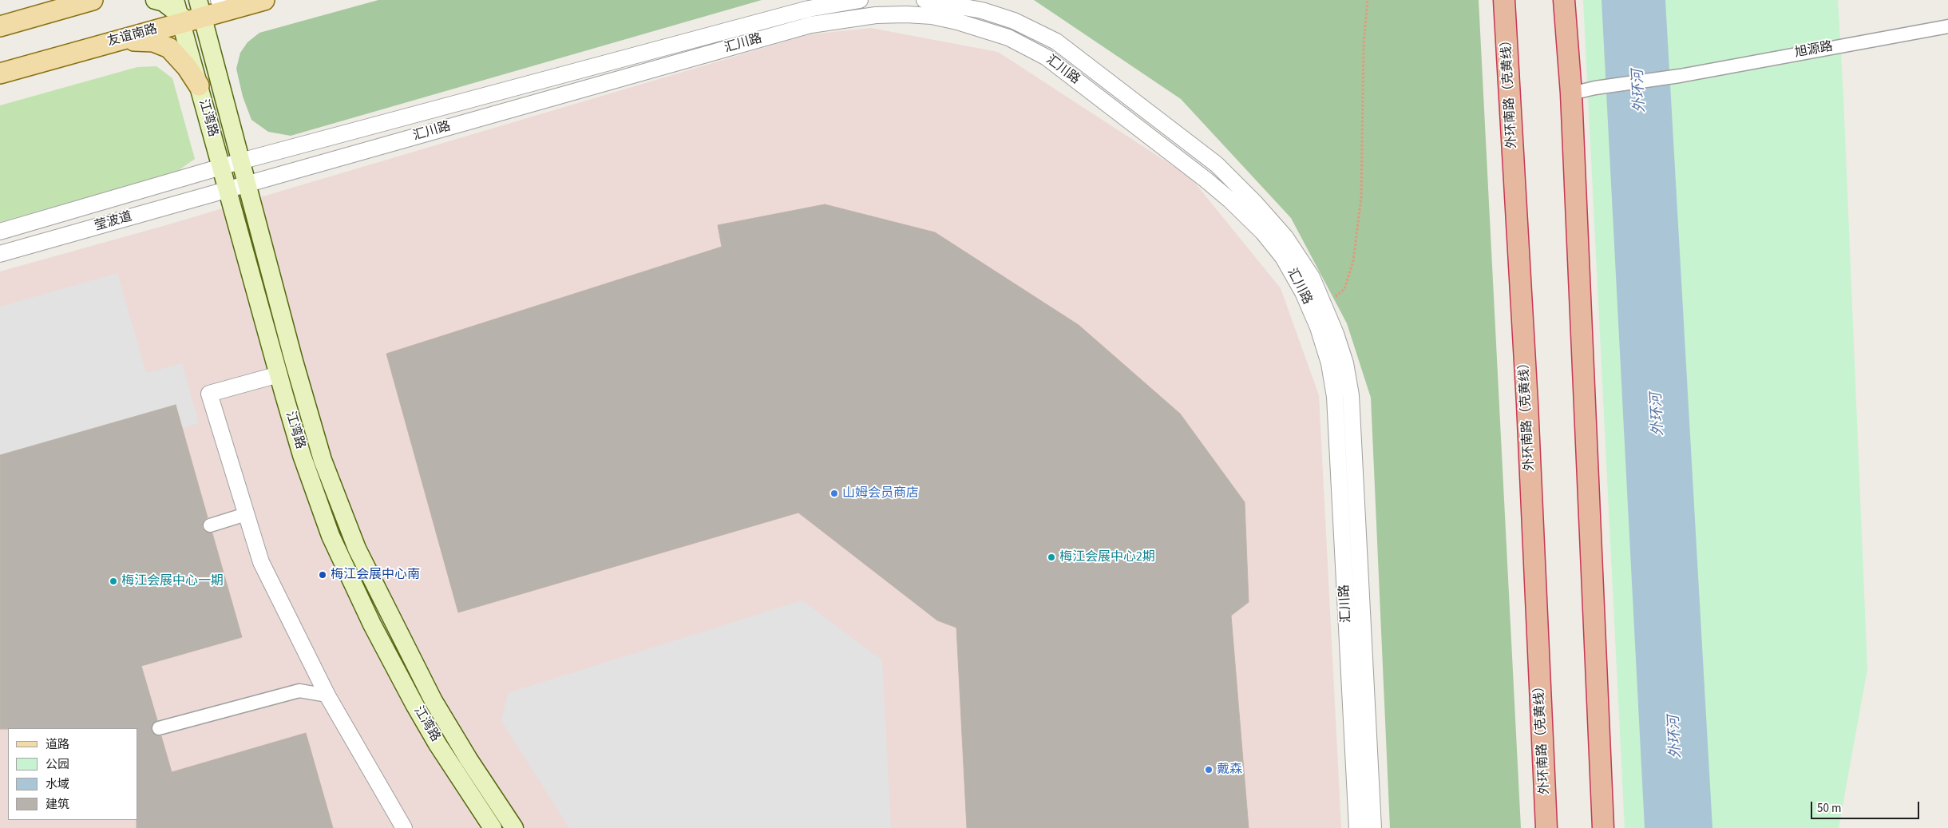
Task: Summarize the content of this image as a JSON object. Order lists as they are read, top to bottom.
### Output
{
  "streets": {
    "highway": ["外环南路（克黄线）"],
    "main road": ["友谊南路", "江湾路"],
    "street": ["汇川路", "旭源路", "莹波道"]
  },
  "crossings": [
    ["友谊南路", "江湾路"],
    ["汇川路", "江湾路"],
    ["汇川路", "莹波道"],
    ["江湾路", "莹波道"]
  ],
  "water": ["外环河"],
  "places": [
    "山姆会员商店",
    "梅江会展中心2期",
    "梅江会展中心南",
    "梅江会展中心一期",
    "戴森"
  ],
  "legend": [
    "道路",
    "公园",
    "水域",
    "建筑"
  ],
  "scale_bar": "50 m"
}
